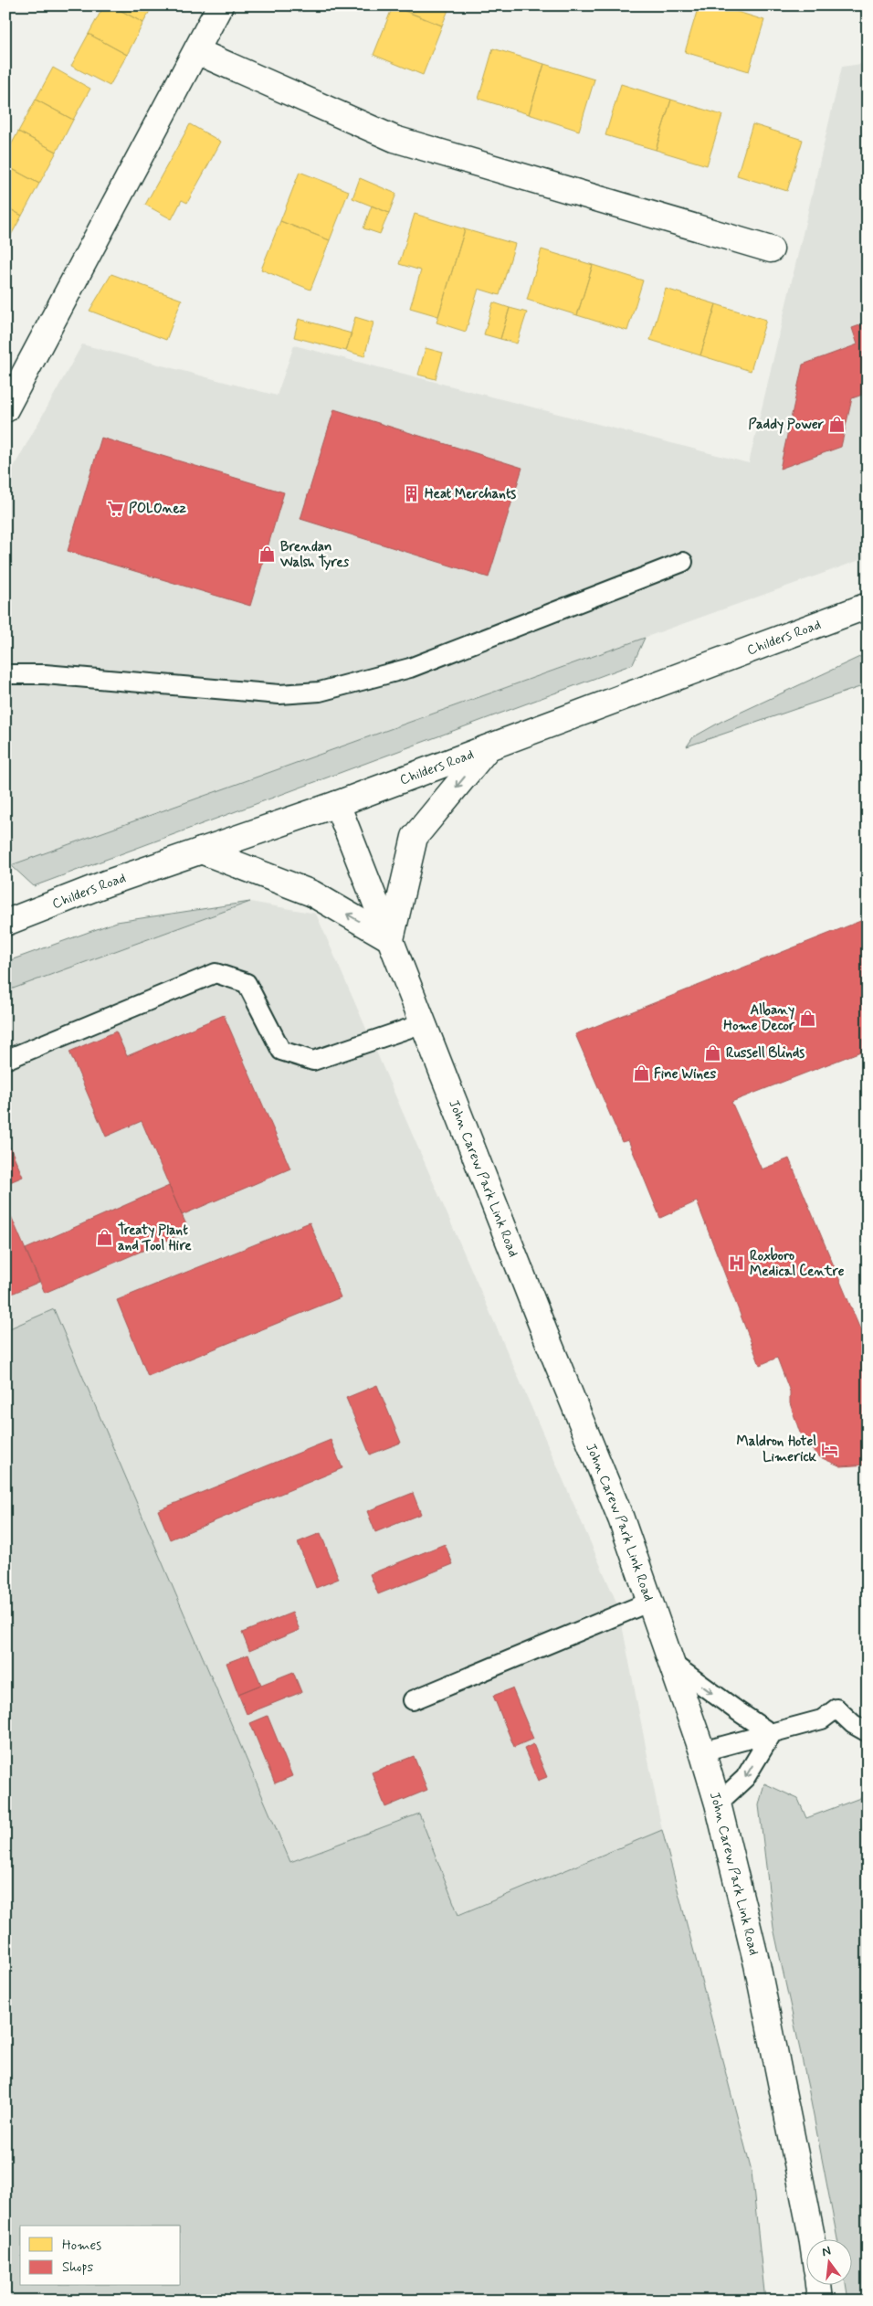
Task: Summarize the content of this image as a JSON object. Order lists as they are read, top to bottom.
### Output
{
  "streets": {
    "main road": ["Childers Road", "John Carew Park Link Road"]
  },
  "crossings": [
    ["Childers Road", "John Carew Park Link Road"]
  ],
  "places": {
    "shop": [
      "Paddy Power",
      "Brendan Walsh Tyres",
      "Albany Home Decor",
      "Russell Blinds",
      "Fine Wines",
      "Treaty Plant and Tool Hire"
    ],
    "building": ["Heat Merchants"],
    "supermarket": ["POLOnez"],
    "hospital": ["Roxboro Medical Centre"],
    "hotel": ["Maldron Hotel Limerick"]
  },
  "legend": ["Homes", "Shops"],
  "north": "top"
}
